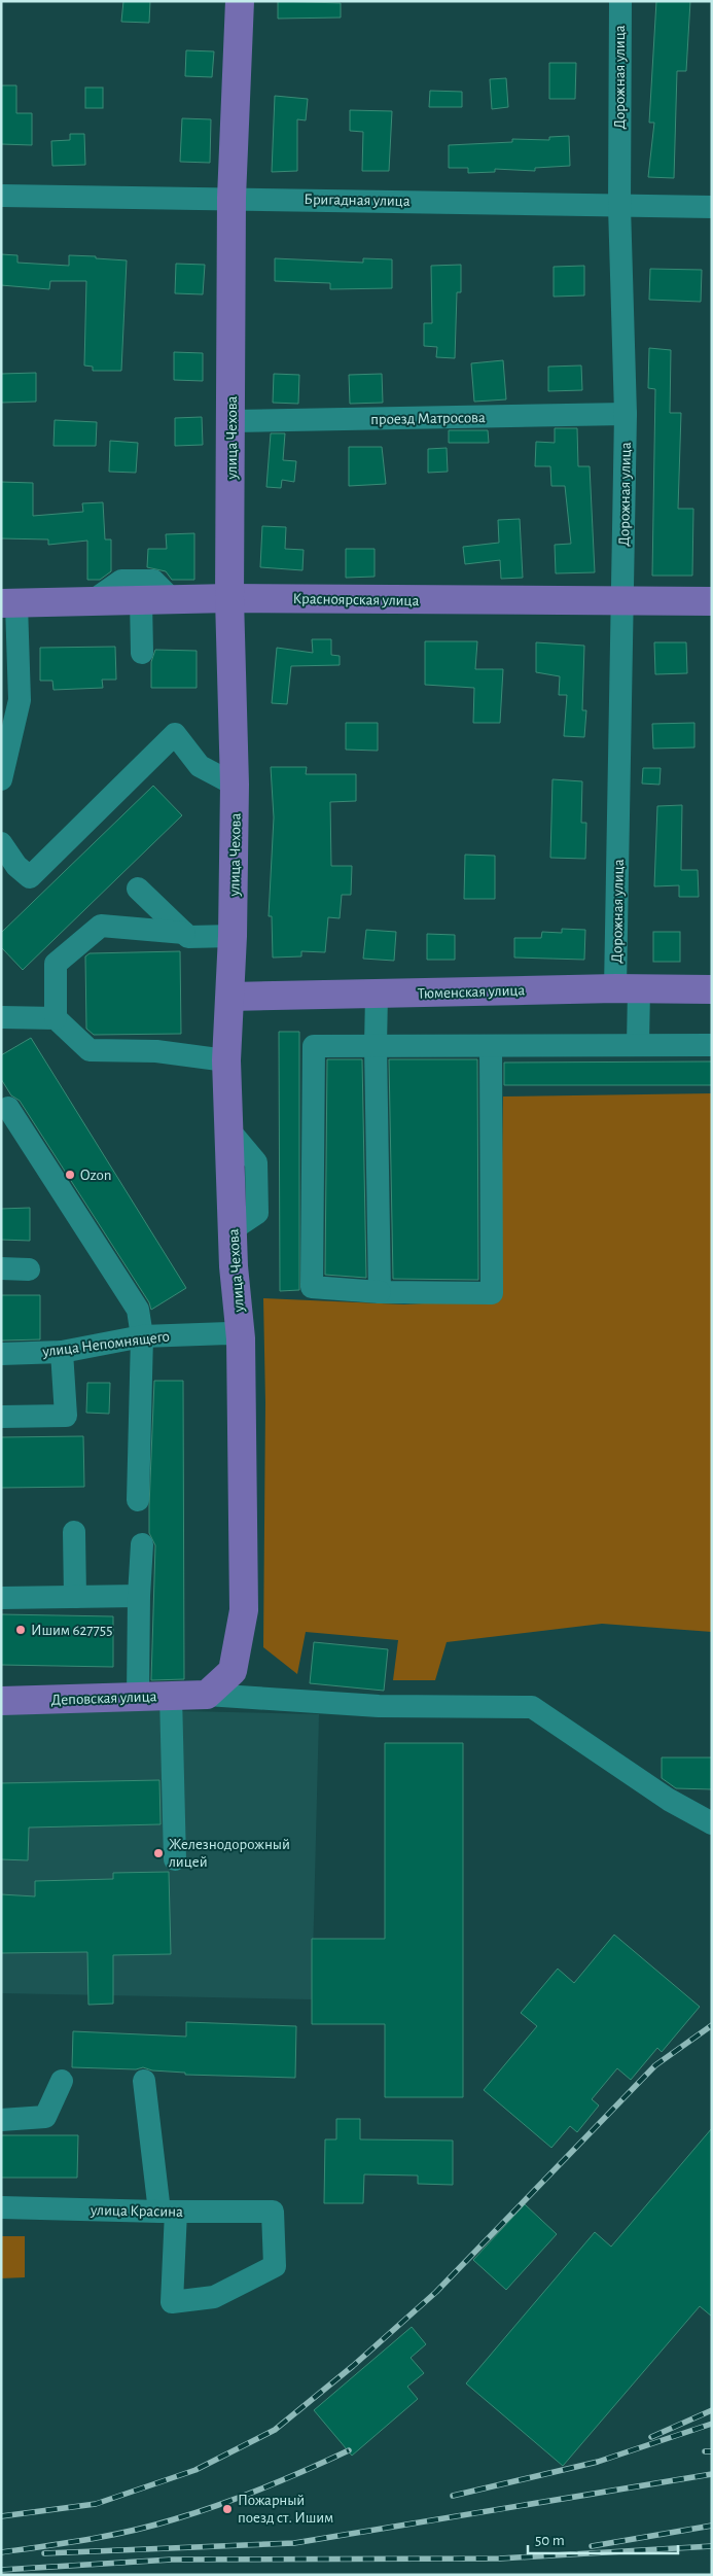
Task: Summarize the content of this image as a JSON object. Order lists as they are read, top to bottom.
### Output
{
  "streets": {
    "main road": [
      "улица Чехова",
      "Красноярская улица",
      "Тюменская улица",
      "Деповская улица"
    ],
    "street": [
      "Дорожная улица",
      "Бригадная улица",
      "проезд Матросова",
      "улица Непомнящего",
      "улица Красина"
    ]
  },
  "crossings": [
    ["Дорожная улица", "Бригадная улица"],
    ["Дорожная улица", "проезд Матросова"],
    ["Дорожная улица", "Красноярская улица"],
    ["Дорожная улица", "Тюменская улица"],
    ["Бригадная улица", "улица Чехова"],
    ["проезд Матросова", "улица Чехова"],
    ["улица Чехова", "Красноярская улица"],
    ["улица Чехова", "Тюменская улица"],
    ["улица Чехова", "улица Непомнящего"],
    ["улица Чехова", "Деповская улица"]
  ],
  "places": [
    "Ozon",
    "Ишим 627755",
    "Железнодорожный лицей",
    "Пожарный поезд ст. Ишим"
  ],
  "scale_bar": "50 m"
}
